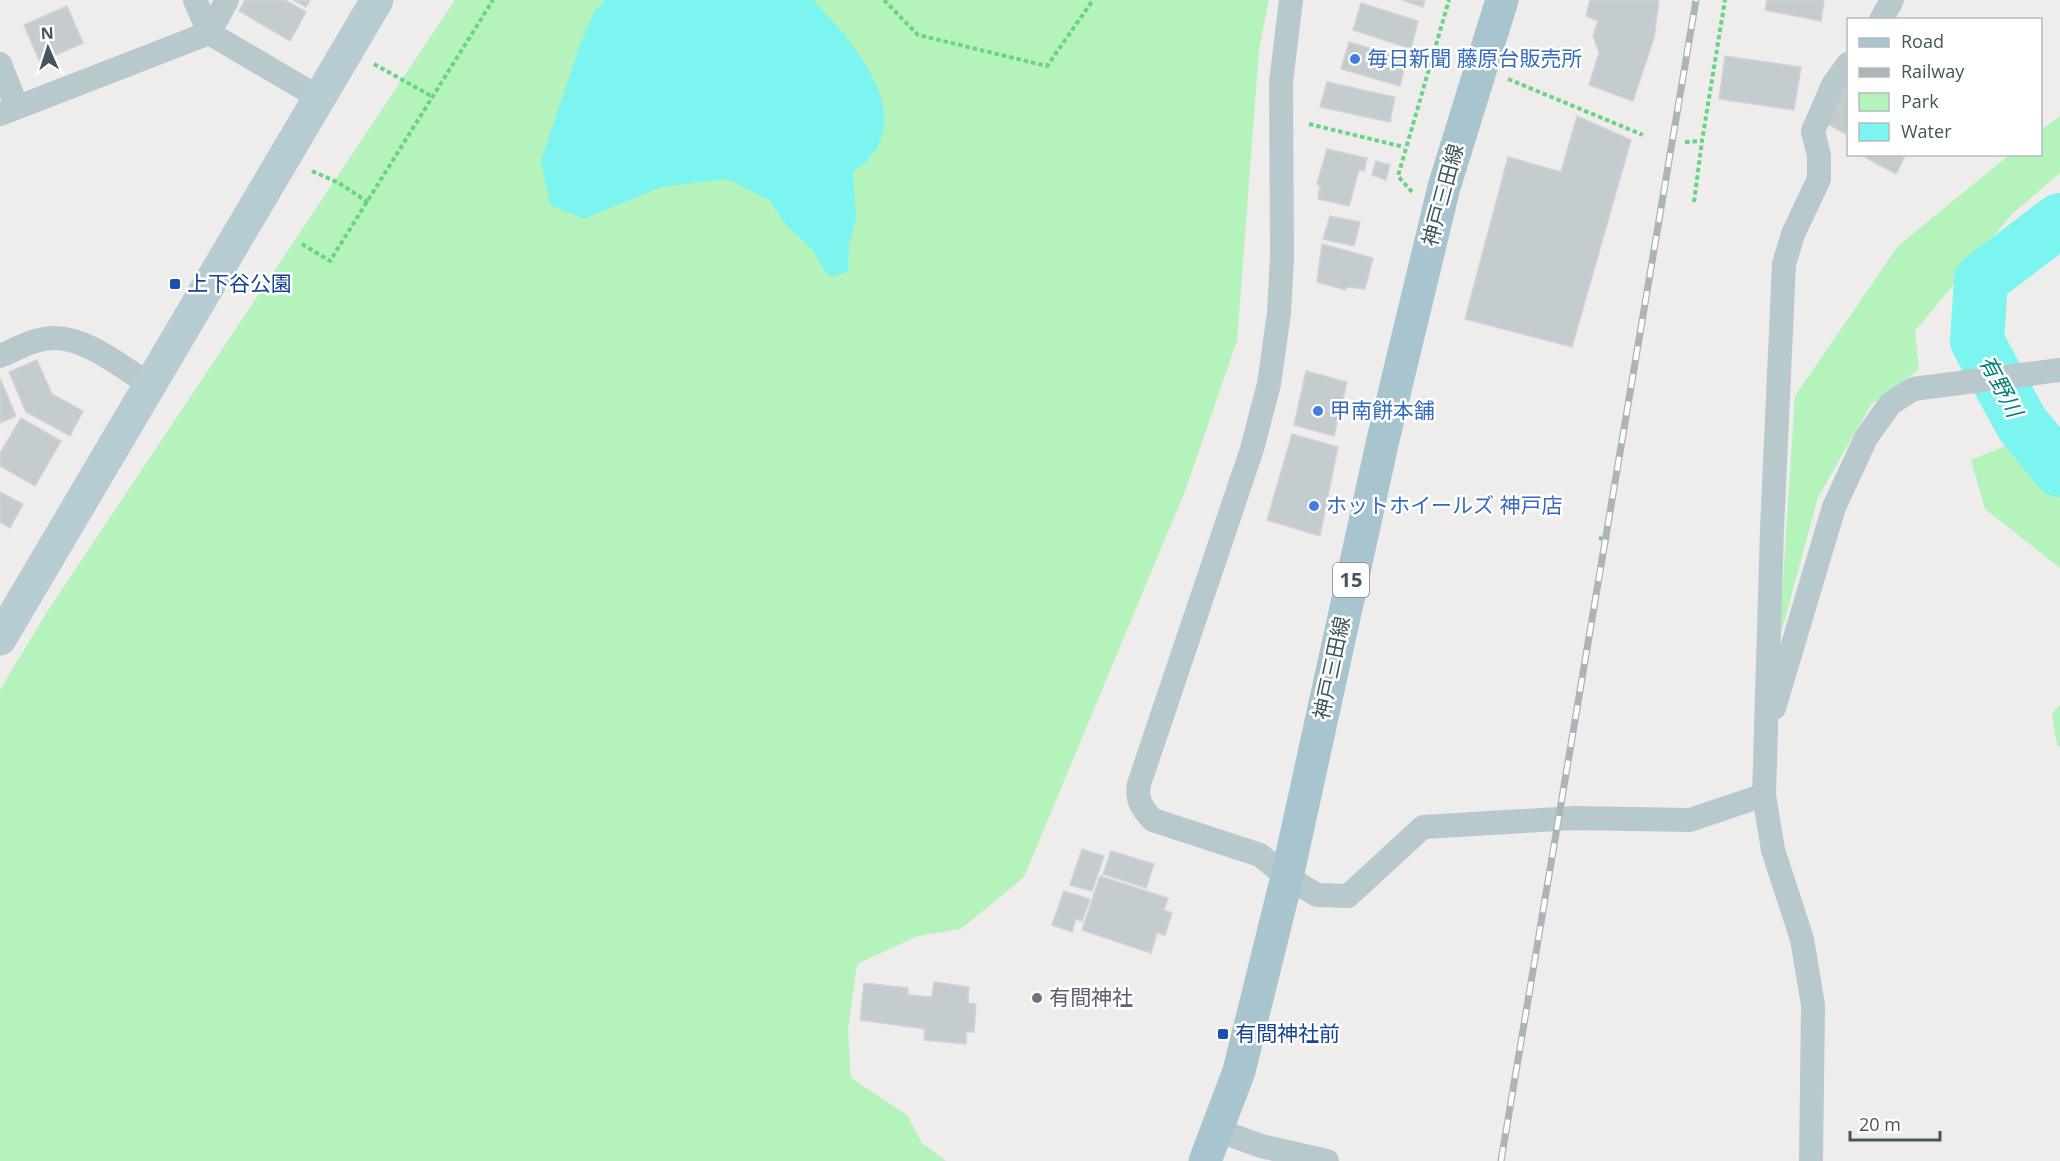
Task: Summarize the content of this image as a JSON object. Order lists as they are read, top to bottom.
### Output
{
  "streets": {
    "main road": ["神戸三田線", "15"]
  },
  "water": ["有野川"],
  "places": {
    "other": [
      "毎日新聞 藤原台販売所",
      "甲南餅本舗",
      "ホットホイールズ 神戸店",
      "有間神社"
    ],
    "transit": ["上下谷公園", "有間神社前"]
  },
  "legend": [
    "Road",
    "Railway",
    "Park",
    "Water"
  ],
  "scale_bar": "20 m",
  "north": "top"
}
